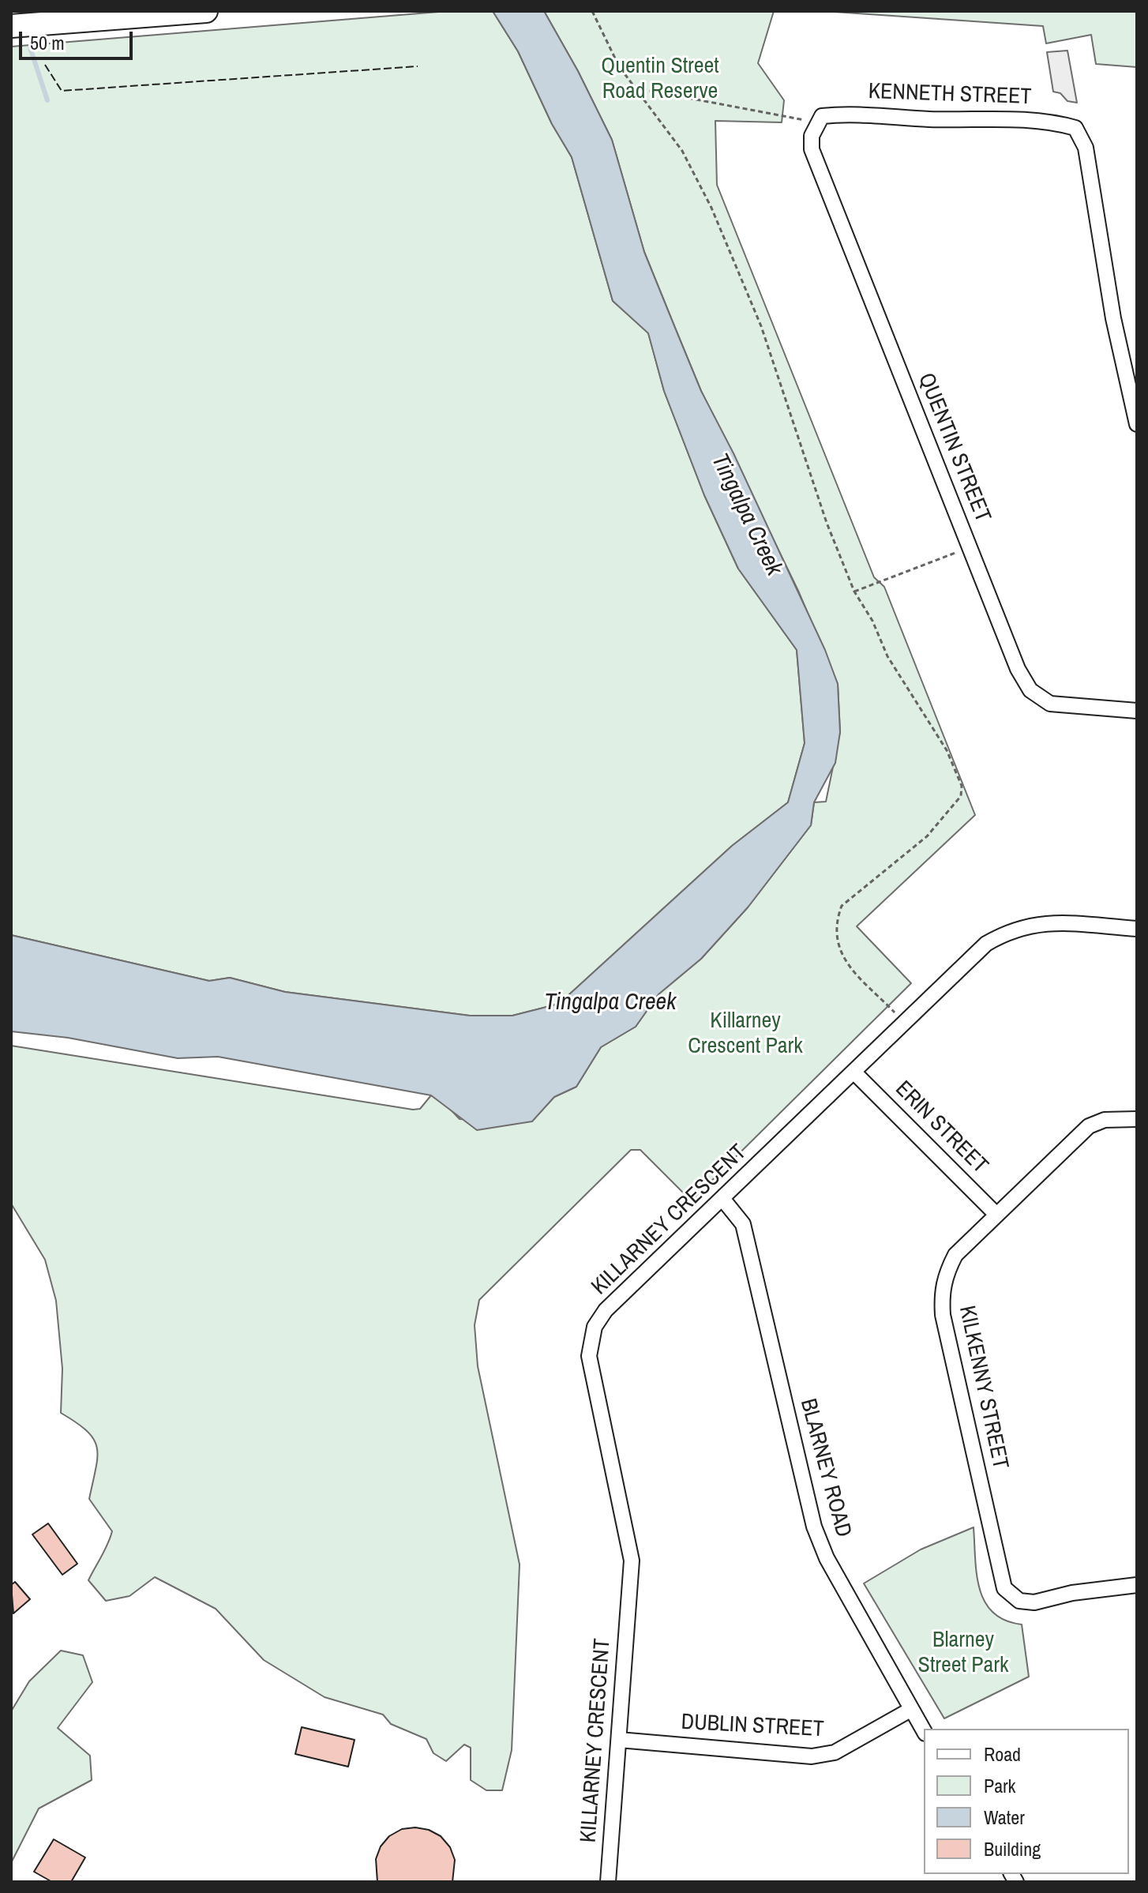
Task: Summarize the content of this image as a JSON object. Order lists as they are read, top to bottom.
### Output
{
  "streets": {
    "street": [
      "KENNETH STREET",
      "QUENTIN STREET",
      "ERIN STREET",
      "KILLARNEY CRESCENT",
      "KILKENNY STREET",
      "BLARNEY ROAD",
      "DUBLIN STREET"
    ]
  },
  "crossings": [
    ["KENNETH STREET", "QUENTIN STREET"],
    ["ERIN STREET", "KILLARNEY CRESCENT"],
    ["ERIN STREET", "KILKENNY STREET"],
    ["KILLARNEY CRESCENT", "BLARNEY ROAD"],
    ["KILLARNEY CRESCENT", "DUBLIN STREET"],
    ["BLARNEY ROAD", "DUBLIN STREET"]
  ],
  "water": ["Tingalpa Creek"],
  "parks": ["Quentin Street Road Reserve", "Killarney Crescent Park", "Blarney Street Park"],
  "legend": [
    "Road",
    "Park",
    "Water",
    "Building"
  ],
  "scale_bar": "50 m"
}
